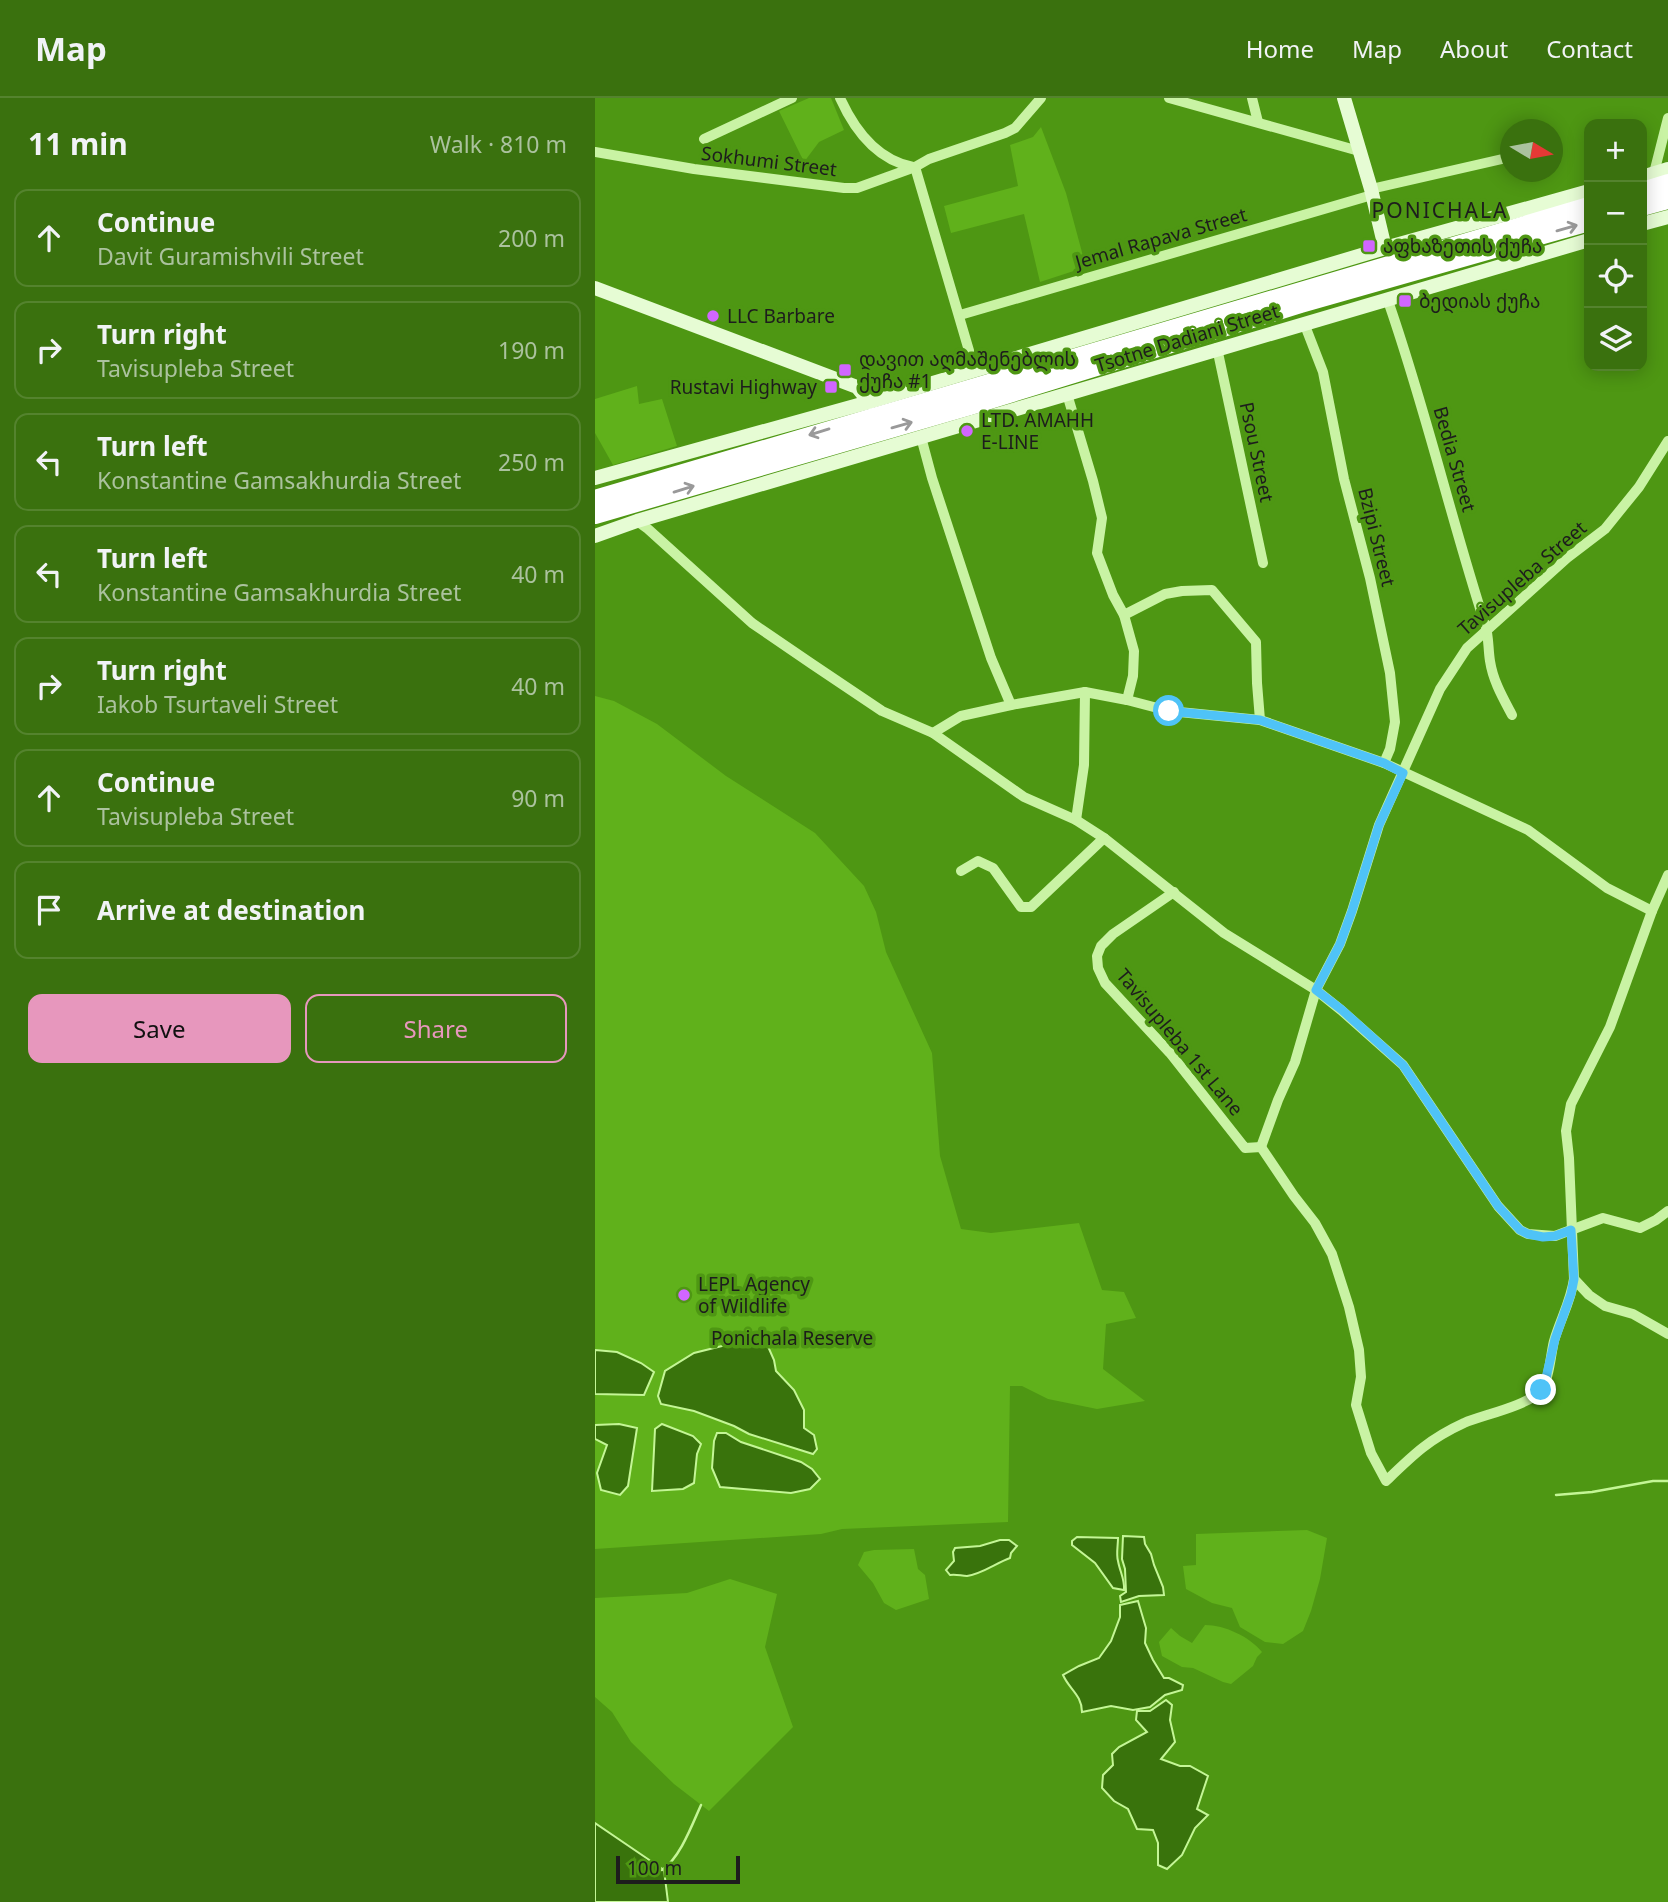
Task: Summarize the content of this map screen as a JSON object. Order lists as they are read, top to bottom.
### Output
{
  "streets": {
    "street": [
      "Sokhumi Street",
      "Jemal Rapava Street",
      "Tsotne Dadiani Street",
      "Psou Street",
      "Bedia Street",
      "Bzipi Street",
      "Tavisupleba Street",
      "Tavisupleba 1st Lane"
    ]
  },
  "crossings": [
    ["Tsotne Dadiani Street", "Psou Street"],
    ["Tsotne Dadiani Street", "Bedia Street"],
    ["Tsotne Dadiani Street", "Bzipi Street"],
    ["Bedia Street", "Tavisupleba Street"],
    ["Tavisupleba Street", "Tavisupleba 1st Lane"]
  ],
  "districts": ["PONICHALA"],
  "parks": ["Ponichala Reserve"],
  "places": {
    "transit": [
      "აფხაზეთის ქუჩა",
      "ბედიას ქუჩა",
      "დავით აღმაშენებლის ქუჩა #1",
      "Rustavi Highway"
    ],
    "other": ["LLC Barbare", "LTD. AMAHH E-LINE", "LEPL Agency of Wildlife"]
  },
  "scale_bar": "100 m",
  "north": "right",
  "page": {
    "header": "Map",
    "nav": [
      "Home",
      "Map",
      "About",
      "Contact"
    ],
    "heading": ["11 min", "Walk · 810 m"],
    "map_buttons": ["+", "−"],
    "list": [
      ["Continue", "Davit Guramishvili Street", "200 m"],
      ["Turn right", "Tavisupleba Street", "190 m"],
      ["Turn left", "Konstantine Gamsakhurdia Street", "250 m"],
      ["Turn left", "Konstantine Gamsakhurdia Street", "40 m"],
      ["Turn right", "Iakob Tsurtaveli Street", "40 m"],
      ["Continue", "Tavisupleba Street", "90 m"],
      "Arrive at destination"
    ],
    "buttons": ["Save", "Share"],
    "scale": "100 m"
  }
}
